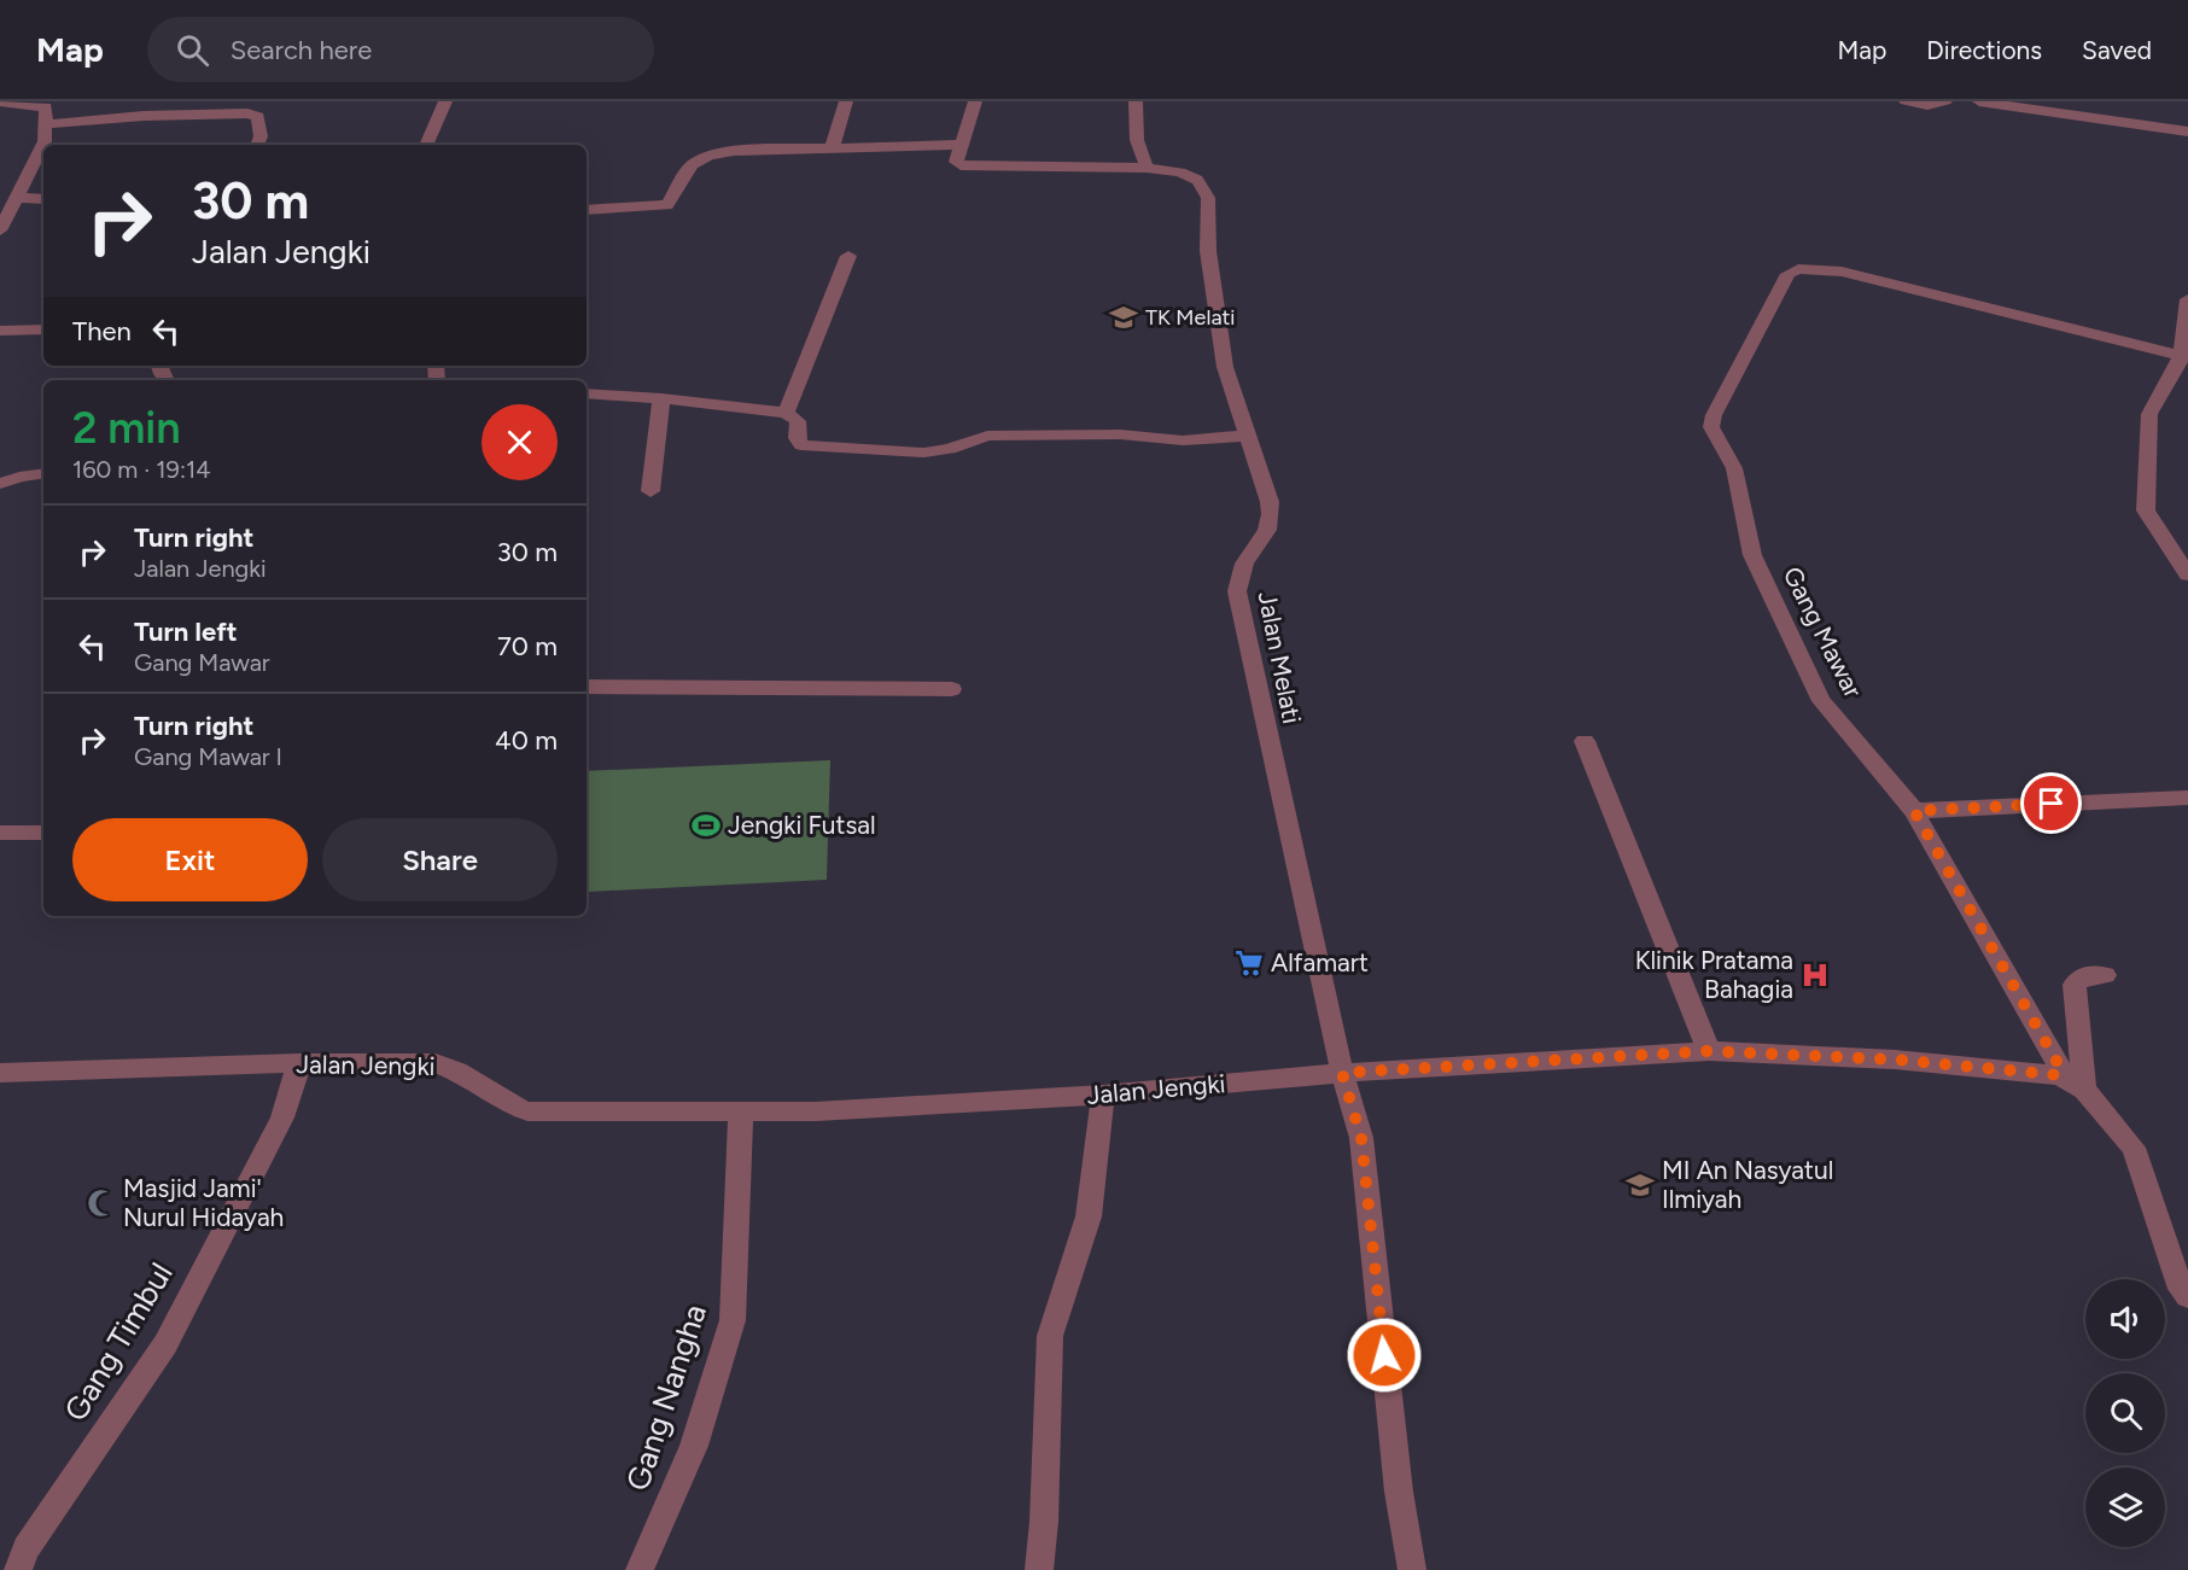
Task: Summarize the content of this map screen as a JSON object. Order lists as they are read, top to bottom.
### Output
{
  "streets": {
    "street": [
      "Gang Mawar",
      "Jalan Melati",
      "Jalan Jengki",
      "Gang Timbul",
      "Gang Nangha"
    ]
  },
  "crossings": [
    ["Gang Mawar", "Jalan Jengki"],
    ["Jalan Melati", "Jalan Jengki"],
    ["Jalan Jengki", "Gang Timbul"],
    ["Jalan Jengki", "Gang Nangha"]
  ],
  "places": {
    "school or university": ["TK Melati", "MI An Nasyatul Ilmiyah"],
    "sports": ["Jengki Futsal"],
    "supermarket": ["Alfamart"],
    "hospital": ["Klinik Pratama Bahagia"],
    "mosque": ["Masjid Jami' Nurul Hidayah"]
  },
  "page": {
    "header": "Map",
    "search": "Search here",
    "nav": ["Map", "Directions", "Saved"],
    "turn": ["30 m", "Jalan Jengki"],
    "then": "Then",
    "heading": ["2 min", "160 m · 19:14"],
    "list": [
      {
        "name": "Turn right",
        "note": "Jalan Jengki",
        "value": "30 m"
      },
      {
        "name": "Turn left",
        "note": "Gang Mawar",
        "value": "70 m"
      },
      {
        "name": "Turn right",
        "note": "Gang Mawar I",
        "value": "40 m"
      }
    ],
    "buttons": ["Exit", "Share"]
  }
}
